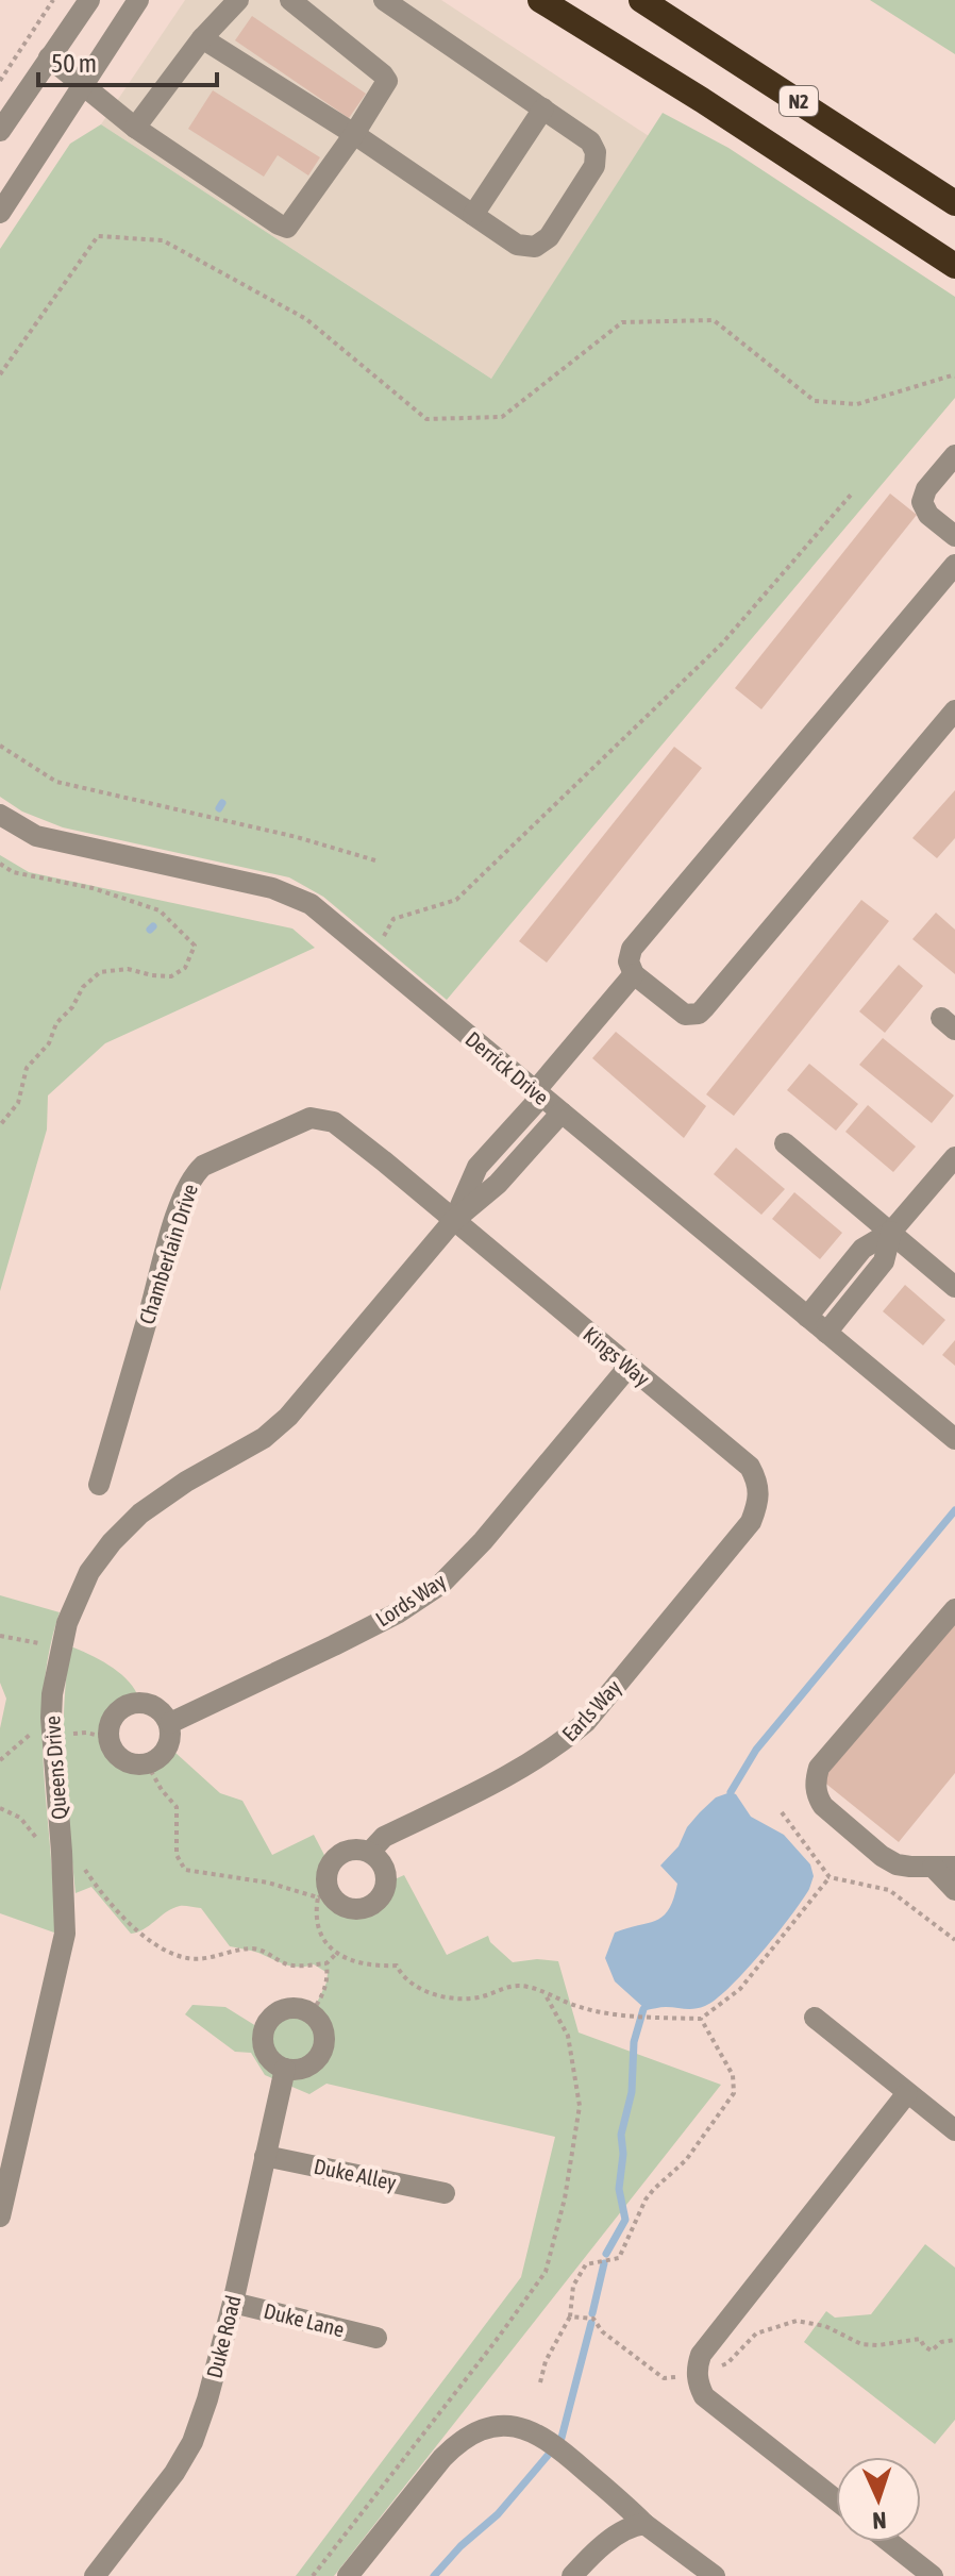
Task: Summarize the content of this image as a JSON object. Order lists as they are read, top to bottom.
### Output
{
  "streets": {
    "highway": ["N2"],
    "street": [
      "Derrick Drive",
      "Chamberlain Drive",
      "Kings Way",
      "Lords Way",
      "Earls Way",
      "Queens Drive",
      "Duke Alley",
      "Duke Lane",
      "Duke Road"
    ]
  },
  "crossings": [
    ["Derrick Drive", "Queens Drive"],
    ["Chamberlain Drive", "Kings Way"],
    ["Chamberlain Drive", "Queens Drive"],
    ["Kings Way", "Lords Way"],
    ["Kings Way", "Earls Way"],
    ["Kings Way", "Queens Drive"],
    ["Duke Alley", "Duke Road"],
    ["Duke Lane", "Duke Road"]
  ],
  "scale_bar": "50 m",
  "north": "bottom"
}
